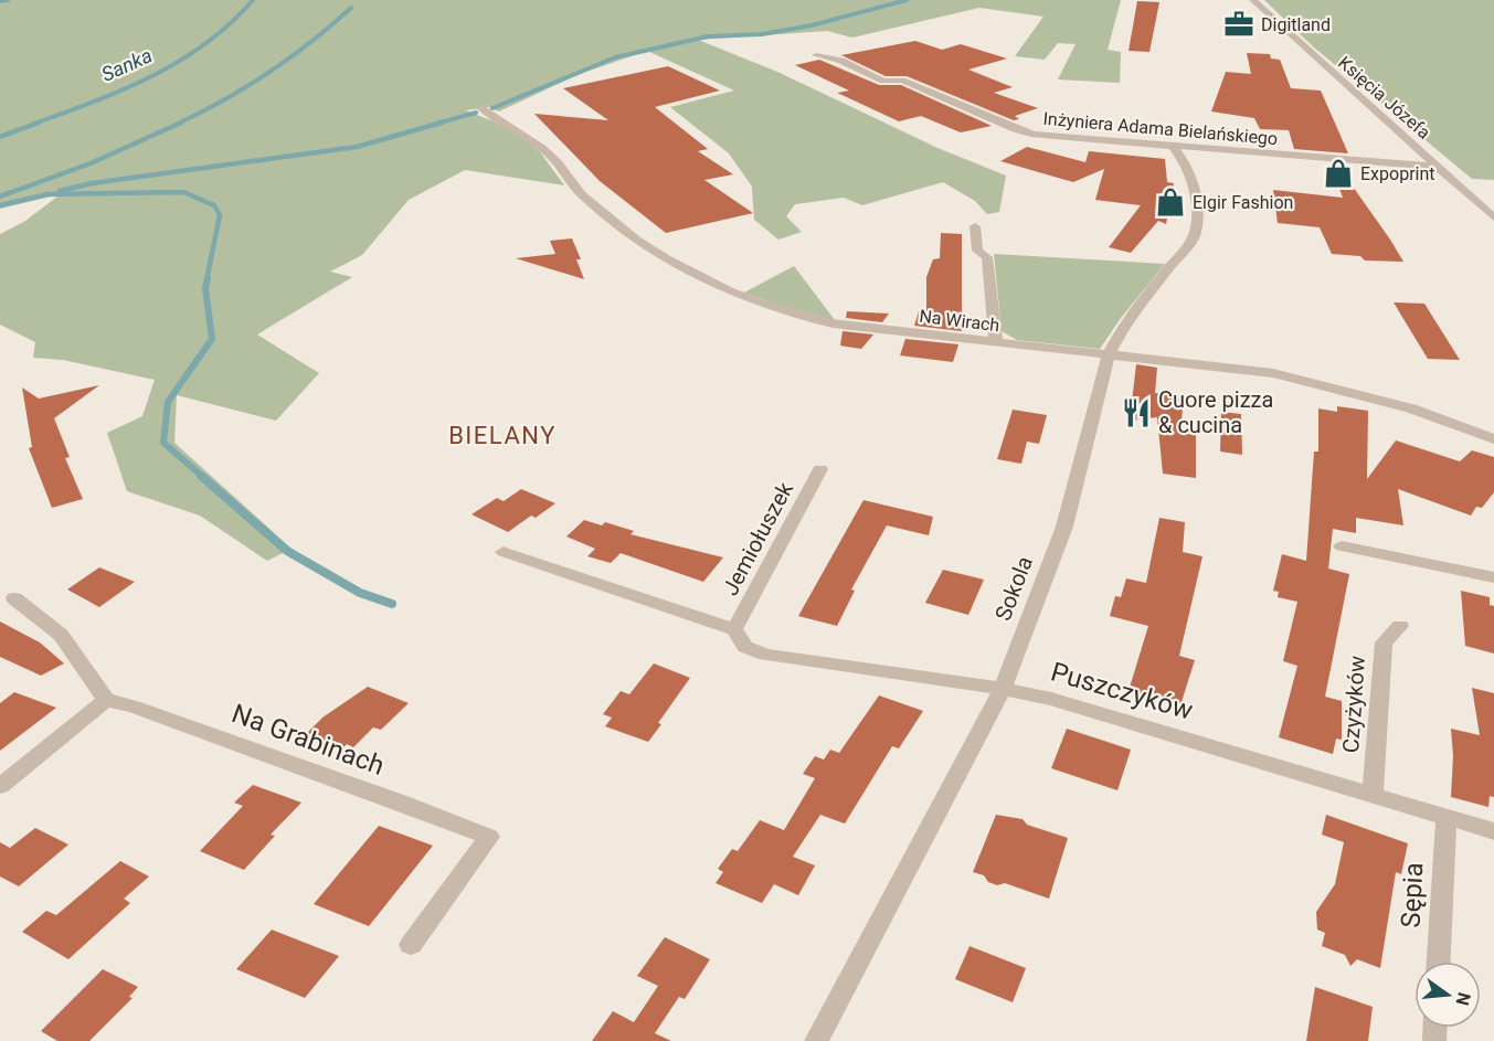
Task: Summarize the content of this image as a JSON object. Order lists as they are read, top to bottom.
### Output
{
  "streets": {
    "street": [
      "Księcia Józefa",
      "Inżyniera Adama Bielańskiego",
      "Na Wirach",
      "Jemiołuszek",
      "Sokola",
      "Puszczyków",
      "Czyżyków",
      "Na Grabinach",
      "Sępia"
    ]
  },
  "crossings": [
    ["Księcia Józefa", "Inżyniera Adama Bielańskiego"],
    ["Inżyniera Adama Bielańskiego", "Sokola"],
    ["Na Wirach", "Sokola"],
    ["Jemiołuszek", "Puszczyków"],
    ["Sokola", "Puszczyków"],
    ["Puszczyków", "Czyżyków"],
    ["Puszczyków", "Sępia"]
  ],
  "districts": ["BIELANY"],
  "water": ["Sanka"],
  "places": {
    "office": ["Digitland"],
    "shop": ["Expoprint", "Elgir Fashion"],
    "restaurant": ["Cuore pizza & cucina"]
  },
  "north": "right"
}
